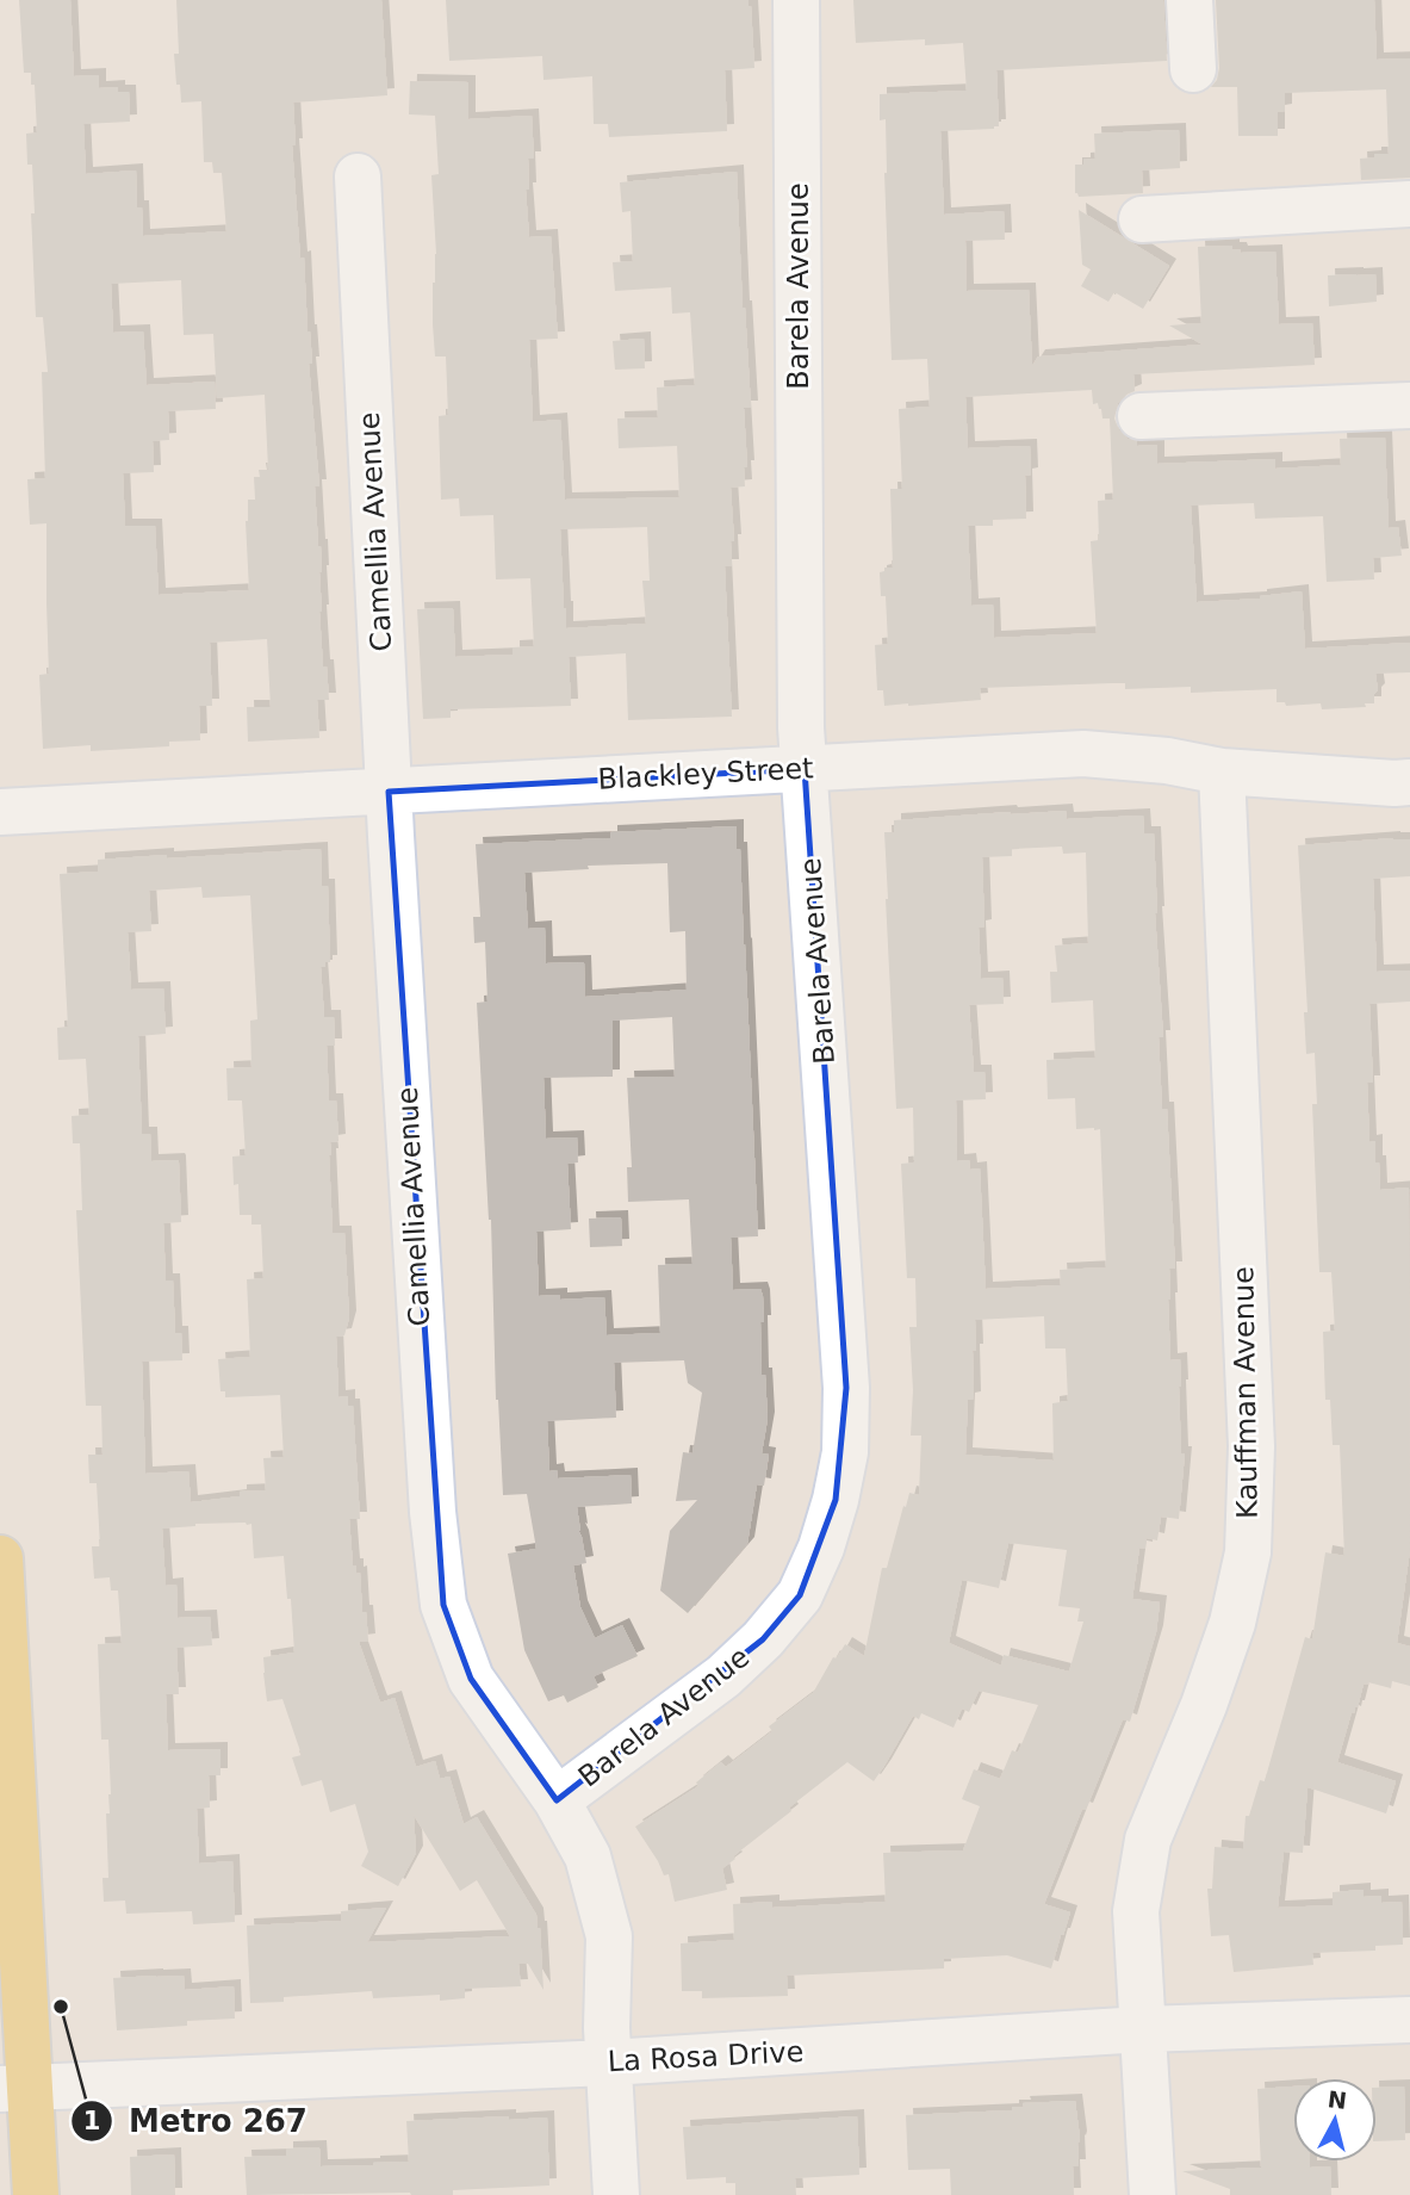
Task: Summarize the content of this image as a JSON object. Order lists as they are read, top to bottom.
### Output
{
  "streets": {
    "street": [
      "Barela Avenue",
      "Camellia Avenue",
      "Blackley Street",
      "Kauffman Avenue",
      "La Rosa Drive"
    ]
  },
  "crossings": [
    ["Barela Avenue", "Camellia Avenue"],
    ["Barela Avenue", "Blackley Street"],
    ["Camellia Avenue", "Blackley Street"],
    ["Camellia Avenue", "La Rosa Drive"],
    ["Blackley Street", "Kauffman Avenue"],
    ["Kauffman Avenue", "La Rosa Drive"]
  ],
  "places": ["Metro 267"],
  "north": "top"
}
